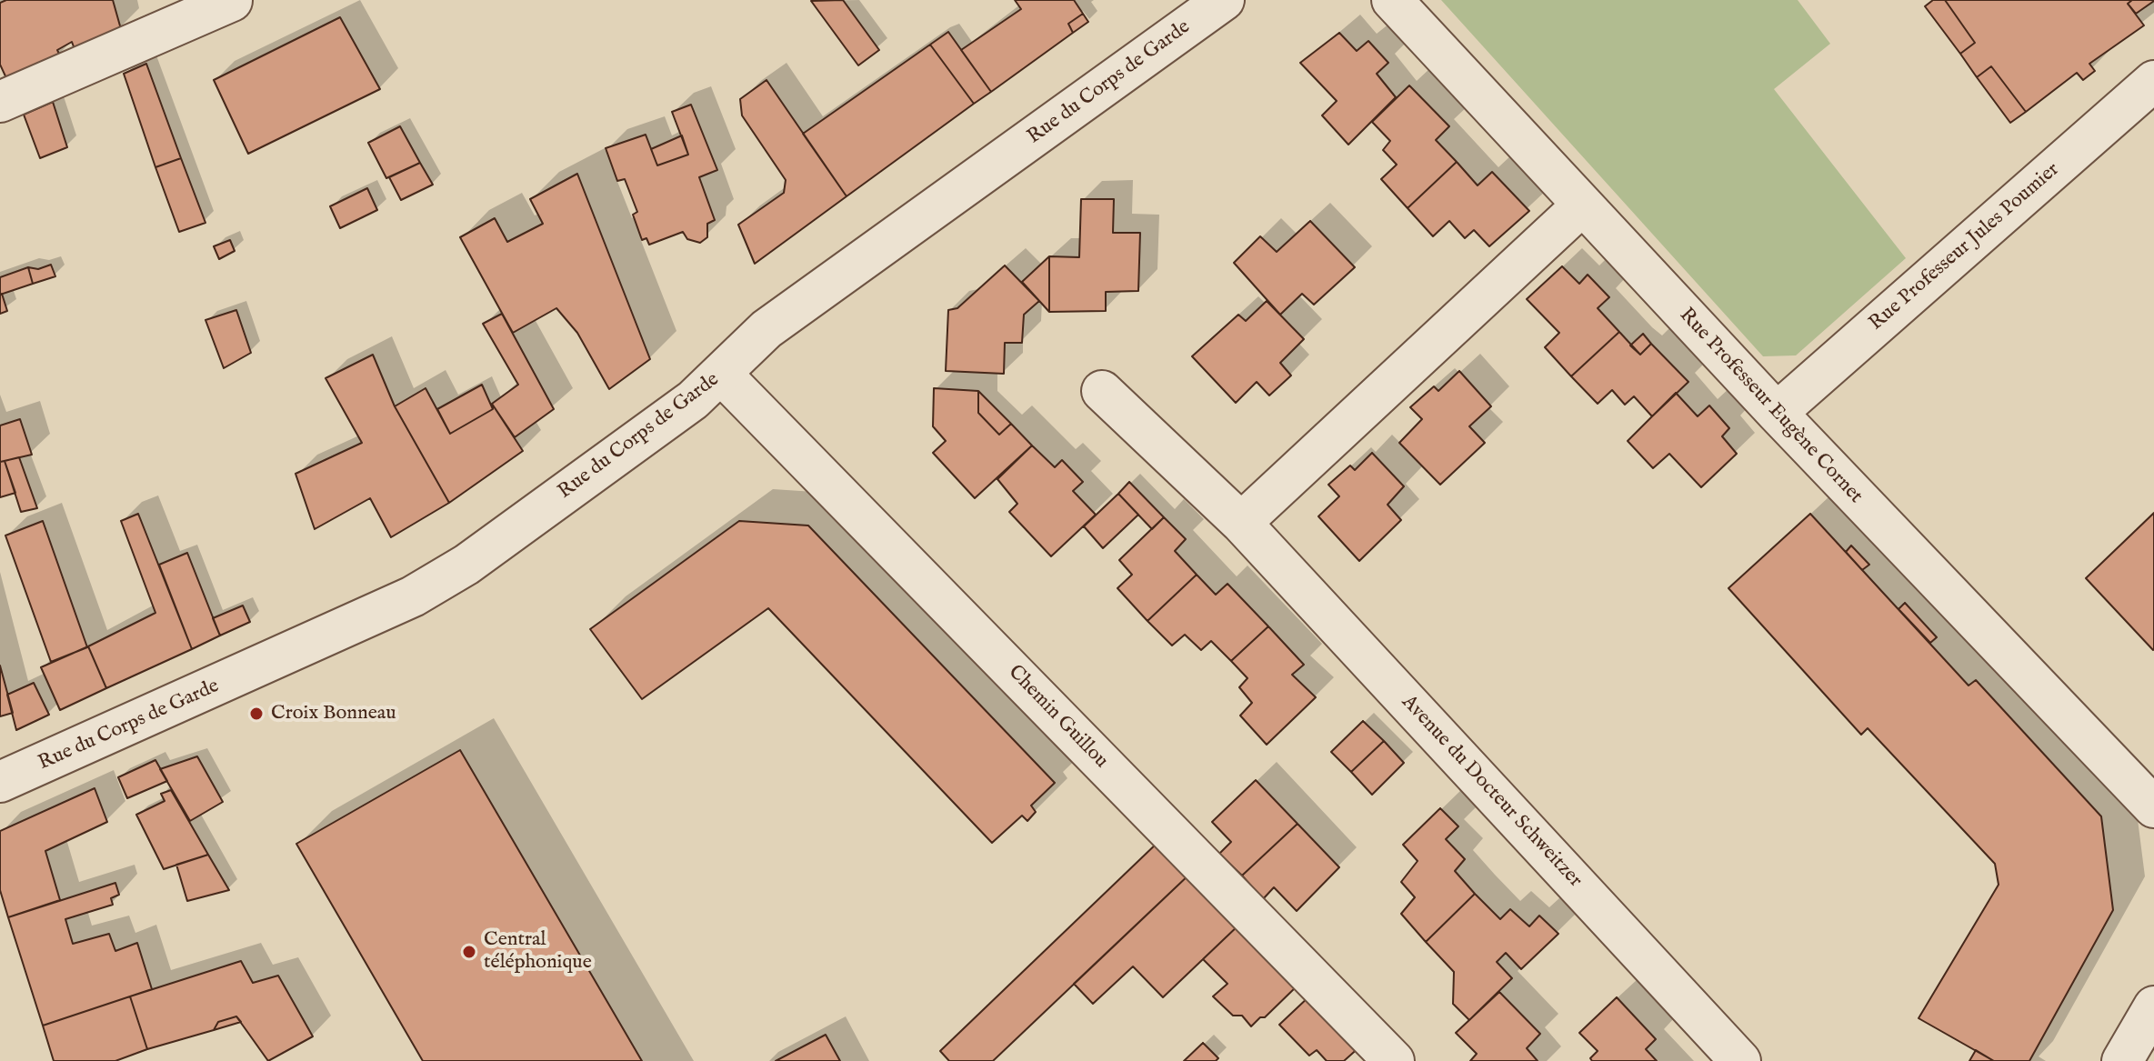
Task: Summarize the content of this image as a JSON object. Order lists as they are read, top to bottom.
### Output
{
  "streets": {
    "street": [
      "Rue du Corps de Garde",
      "Rue Professeur Jules Poumier",
      "Rue Professeur Eugène Cornet",
      "Chemin Guillou",
      "Avenue du Docteur Schweitzer"
    ]
  },
  "crossings": [
    ["Rue du Corps de Garde", "Chemin Guillou"],
    ["Rue Professeur Jules Poumier", "Rue Professeur Eugène Cornet"]
  ],
  "places": ["Croix Bonneau", "Central téléphonique"]
}
